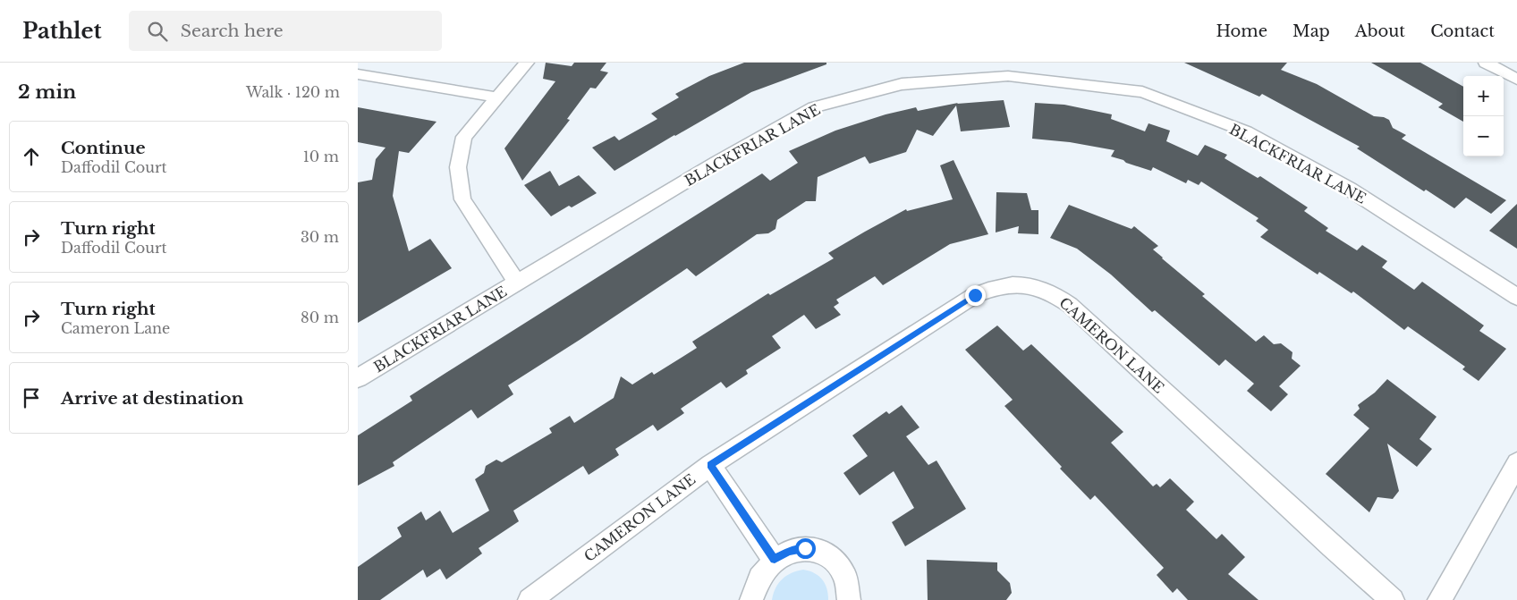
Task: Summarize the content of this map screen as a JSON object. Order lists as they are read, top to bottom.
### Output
{
  "streets": {
    "street": ["BLACKFRIAR LANE", "CAMERON LANE"]
  },
  "page": {
    "header": "Pathlet",
    "search": "Search here",
    "nav": [
      "Home",
      "Map",
      "About",
      "Contact"
    ],
    "heading": ["2 min", "Walk · 120 m"],
    "map_buttons": ["+", "−"],
    "list": [
      ["Continue", "Daffodil Court", "10 m"],
      ["Turn right", "Daffodil Court", "30 m"],
      ["Turn right", "Cameron Lane", "80 m"],
      "Arrive at destination"
    ]
  }
}
